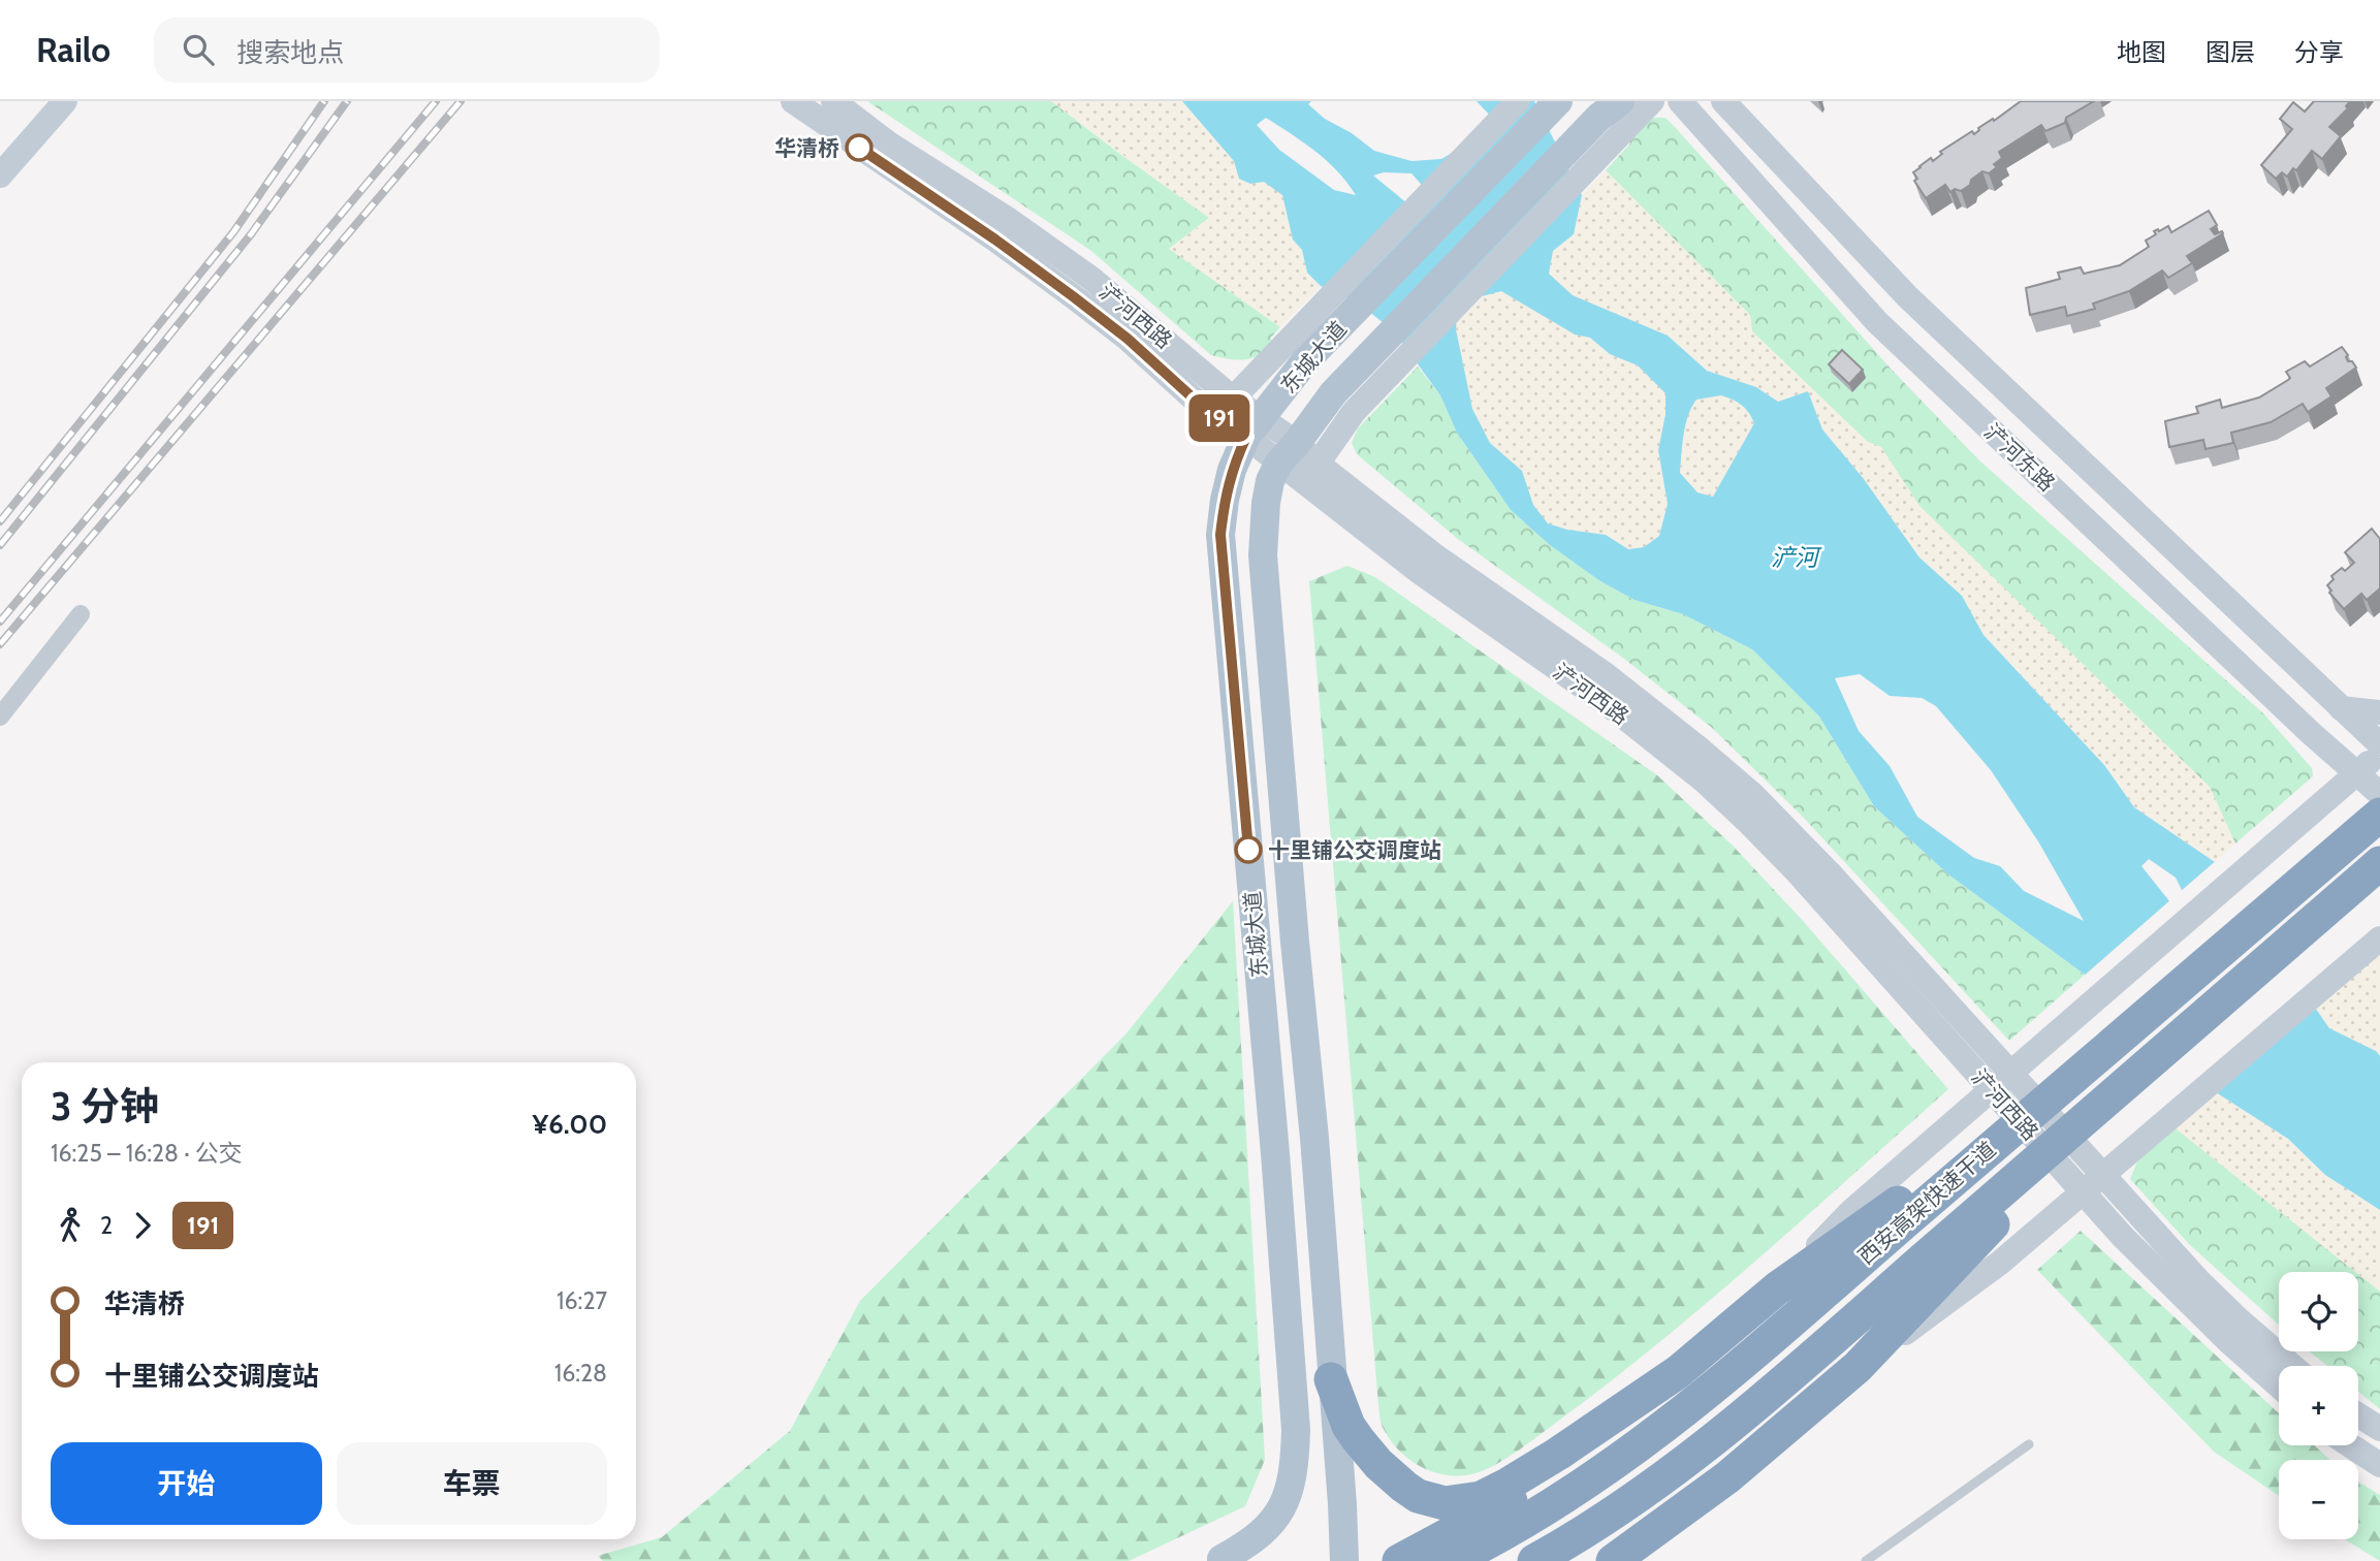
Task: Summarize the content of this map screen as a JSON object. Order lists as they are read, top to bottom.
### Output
{
  "streets": {
    "highway": ["西安高架快速干道"],
    "main road": ["浐河西路", "东城大道", "浐河东路"]
  },
  "crossings": [
    ["浐河西路", "东城大道"]
  ],
  "water": ["浐河"],
  "places": ["华清桥", "十里铺公交调度站"],
  "lines": ["bus line 191"],
  "page": {
    "header": "Railo",
    "search": "搜索地点",
    "nav": ["地图", "图层", "分享"],
    "on_map": "191",
    "heading": ["3 分钟", "16:25 – 16:28 · 公交", "¥6.00"],
    "legs": ["2", "191"],
    "list": [
      {
        "name": "华清桥",
        "value": "16:27"
      },
      {
        "name": "十里铺公交调度站",
        "value": "16:28"
      }
    ],
    "map_buttons": ["+", "−"],
    "buttons": ["开始", "车票"]
  }
}
